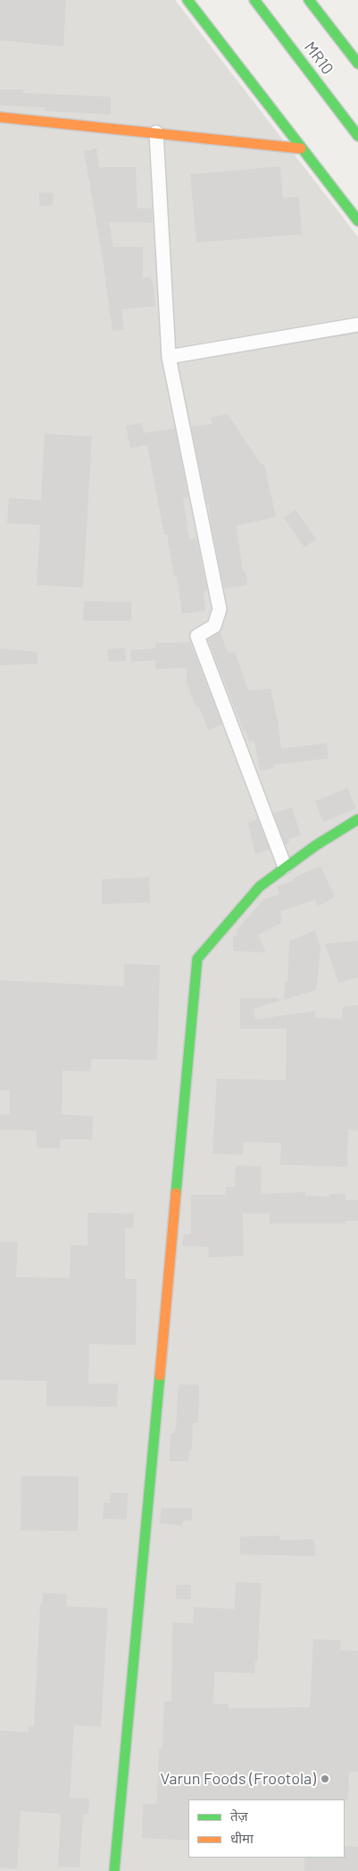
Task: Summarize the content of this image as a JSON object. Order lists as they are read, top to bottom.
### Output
{
  "streets": {
    "street": ["MR10"]
  },
  "places": ["Varun Foods (Frootola)"],
  "legend": ["तेज़", "धीमा"]
}
